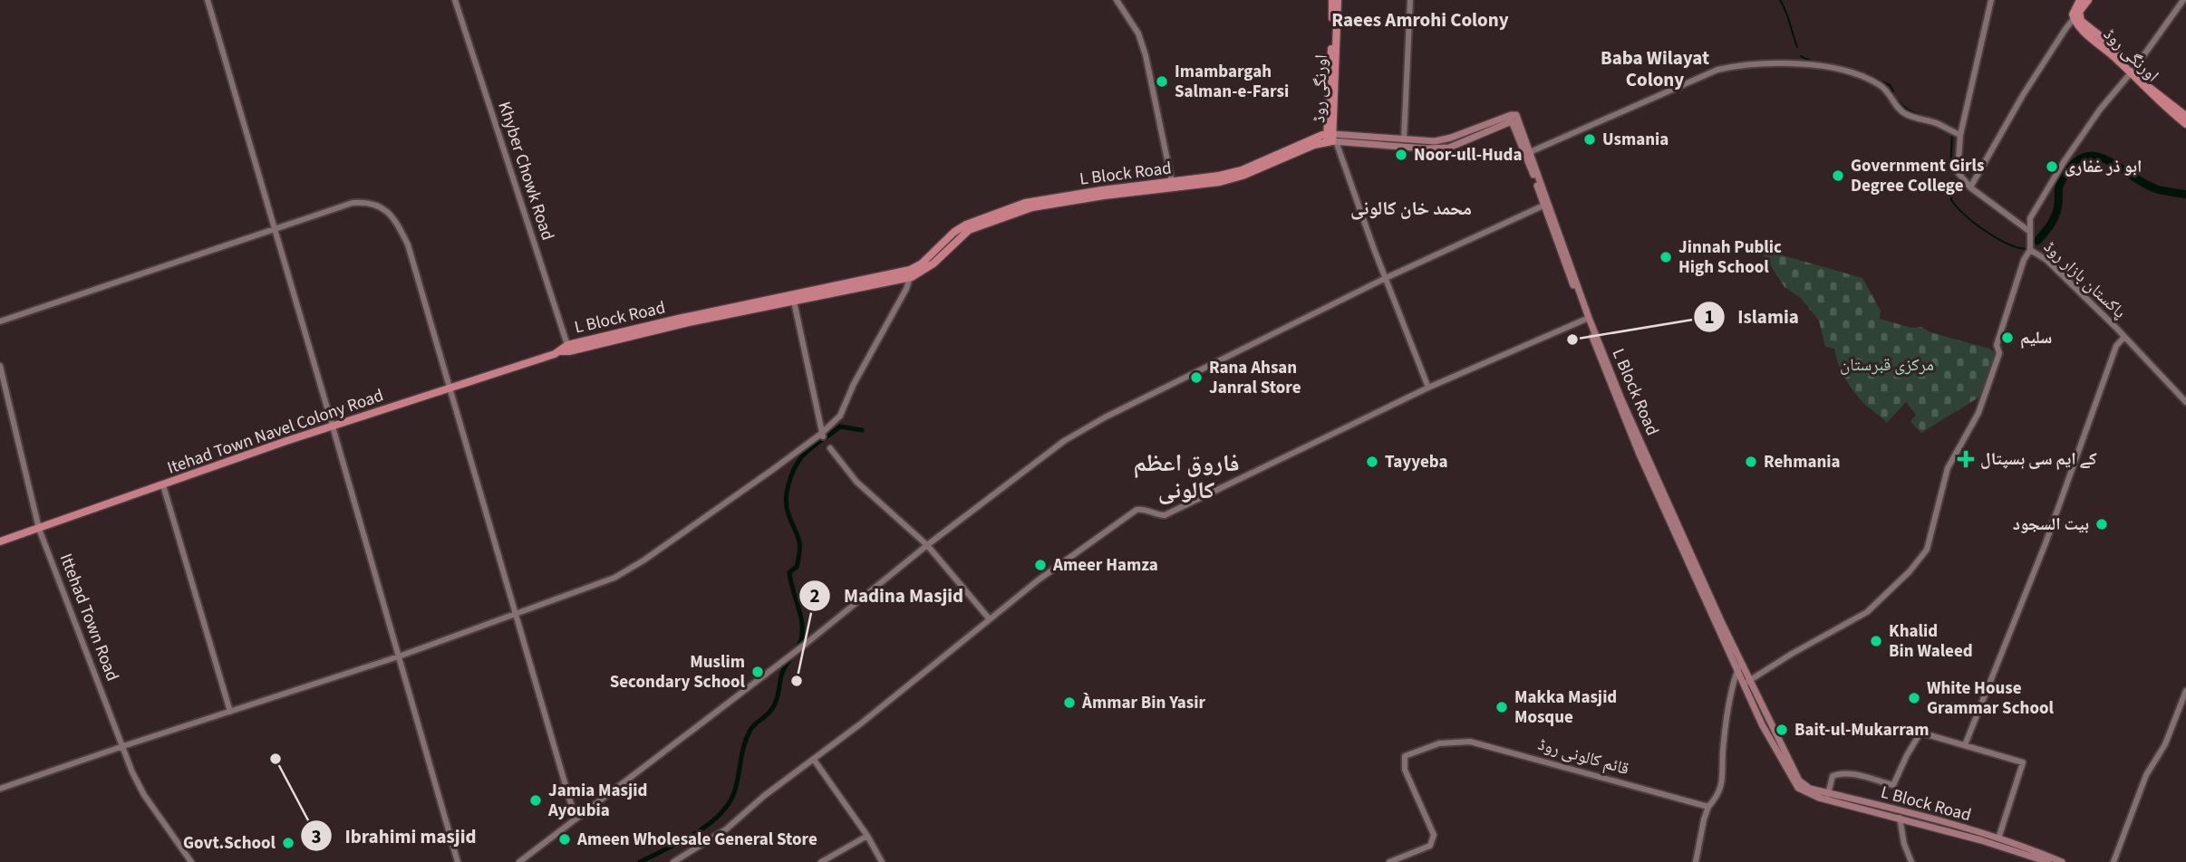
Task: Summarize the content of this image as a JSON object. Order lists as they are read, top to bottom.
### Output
{
  "streets": {
    "main road": ["اورنگی روڈ", "L Block Road", "Itehad Town Navel Colony Road"],
    "street": [
      "Khyber Chowk Road",
      "پاکستان بازار روڈ",
      "Ittehad Town Road",
      "قائم کالونی روڈ"
    ]
  },
  "crossings": [
    ["اورنگی روڈ", "L Block Road"],
    ["اورنگی روڈ", "پاکستان بازار روڈ"],
    ["Khyber Chowk Road", "L Block Road"],
    ["Khyber Chowk Road", "Itehad Town Navel Colony Road"],
    ["L Block Road", "Itehad Town Navel Colony Road"],
    ["Itehad Town Navel Colony Road", "Ittehad Town Road"]
  ],
  "districts": [
    "Raees Amrohi Colony",
    "Baba Wilayat Colony",
    "محمد خان کالونی",
    "فاروق اعظم کالونی"
  ],
  "parks": ["مرکزی قبرستان"],
  "places": {
    "other": [
      "Imambargah Salman-e-Farsi",
      "Usmania",
      "Noor-ull-Huda",
      "ابو ذر غفاری",
      "Government Girls Degree College",
      "Jinnah Public High School",
      "سلیم",
      "Islamia",
      "Rana Ahsan Janral Store",
      "Tayyeba",
      "Rehmania",
      "بیت السجود",
      "Ameer Hamza",
      "Khalid Bin Waleed",
      "Muslim Secondary School",
      "Madina Masjid",
      "White House Grammar School",
      "Àmmar Bin Yasir",
      "Makka Masjid Mosque",
      "Bait-ul-Mukarram",
      "Ibrahimi masjid",
      "Jamia Masjid Ayoubia",
      "Ameen Wholesale General Store",
      "Govt.School"
    ],
    "health": ["کے ایم سی ہسپتال"]
  }
}
